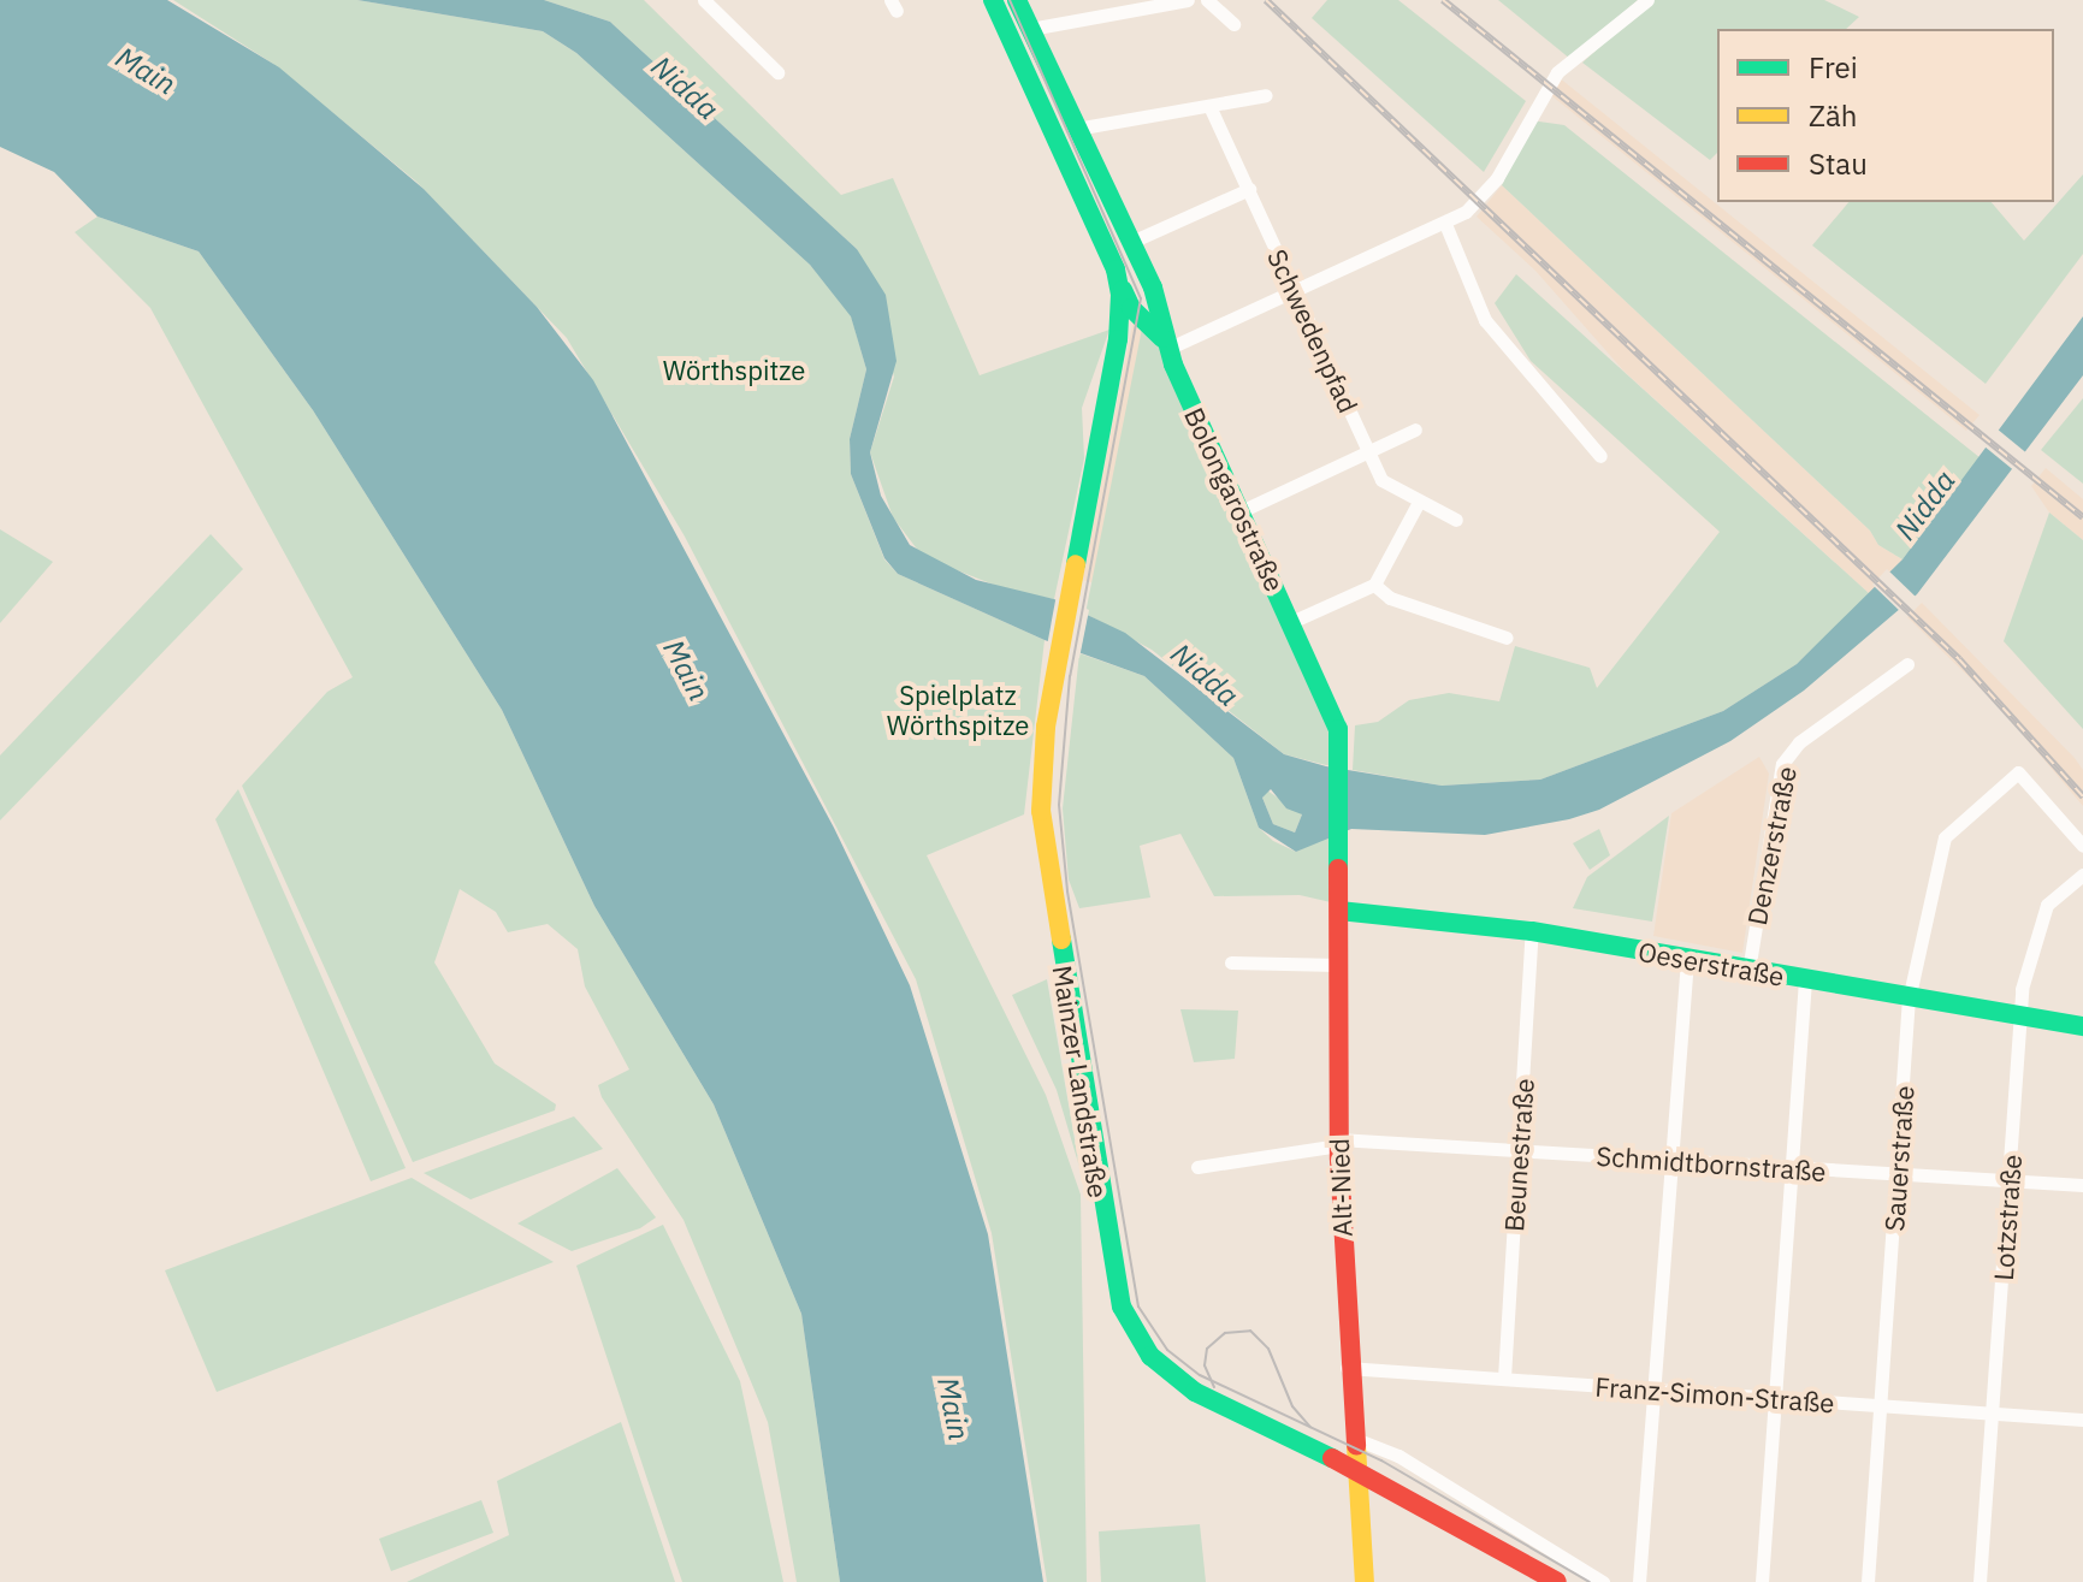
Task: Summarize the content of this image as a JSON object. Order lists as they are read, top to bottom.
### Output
{
  "streets": {
    "main road": [
      "Bolongarostraße",
      "Oeserstraße",
      "Mainzer Landstraße",
      "Alt-Nied"
    ],
    "street": [
      "Schwedenpfad",
      "Denzerstraße",
      "Beunestraße",
      "Sauerstraße",
      "Schmidtbornstraße",
      "Lotzstraße",
      "Franz-Simon-Straße"
    ]
  },
  "crossings": [
    ["Bolongarostraße", "Oeserstraße"],
    ["Bolongarostraße", "Alt-Nied"],
    ["Denzerstraße", "Oeserstraße"],
    ["Oeserstraße", "Beunestraße"],
    ["Oeserstraße", "Sauerstraße"],
    ["Oeserstraße", "Alt-Nied"],
    ["Oeserstraße", "Lotzstraße"],
    ["Mainzer Landstraße", "Alt-Nied"],
    ["Beunestraße", "Schmidtbornstraße"],
    ["Beunestraße", "Franz-Simon-Straße"],
    ["Sauerstraße", "Schmidtbornstraße"],
    ["Sauerstraße", "Franz-Simon-Straße"],
    ["Schmidtbornstraße", "Alt-Nied"],
    ["Schmidtbornstraße", "Lotzstraße"],
    ["Alt-Nied", "Franz-Simon-Straße"],
    ["Lotzstraße", "Franz-Simon-Straße"]
  ],
  "water": ["Main", "Nidda"],
  "parks": ["Wörthspitze", "Spielplatz Wörthspitze"],
  "legend": ["Frei", "Zäh", "Stau"]
}
